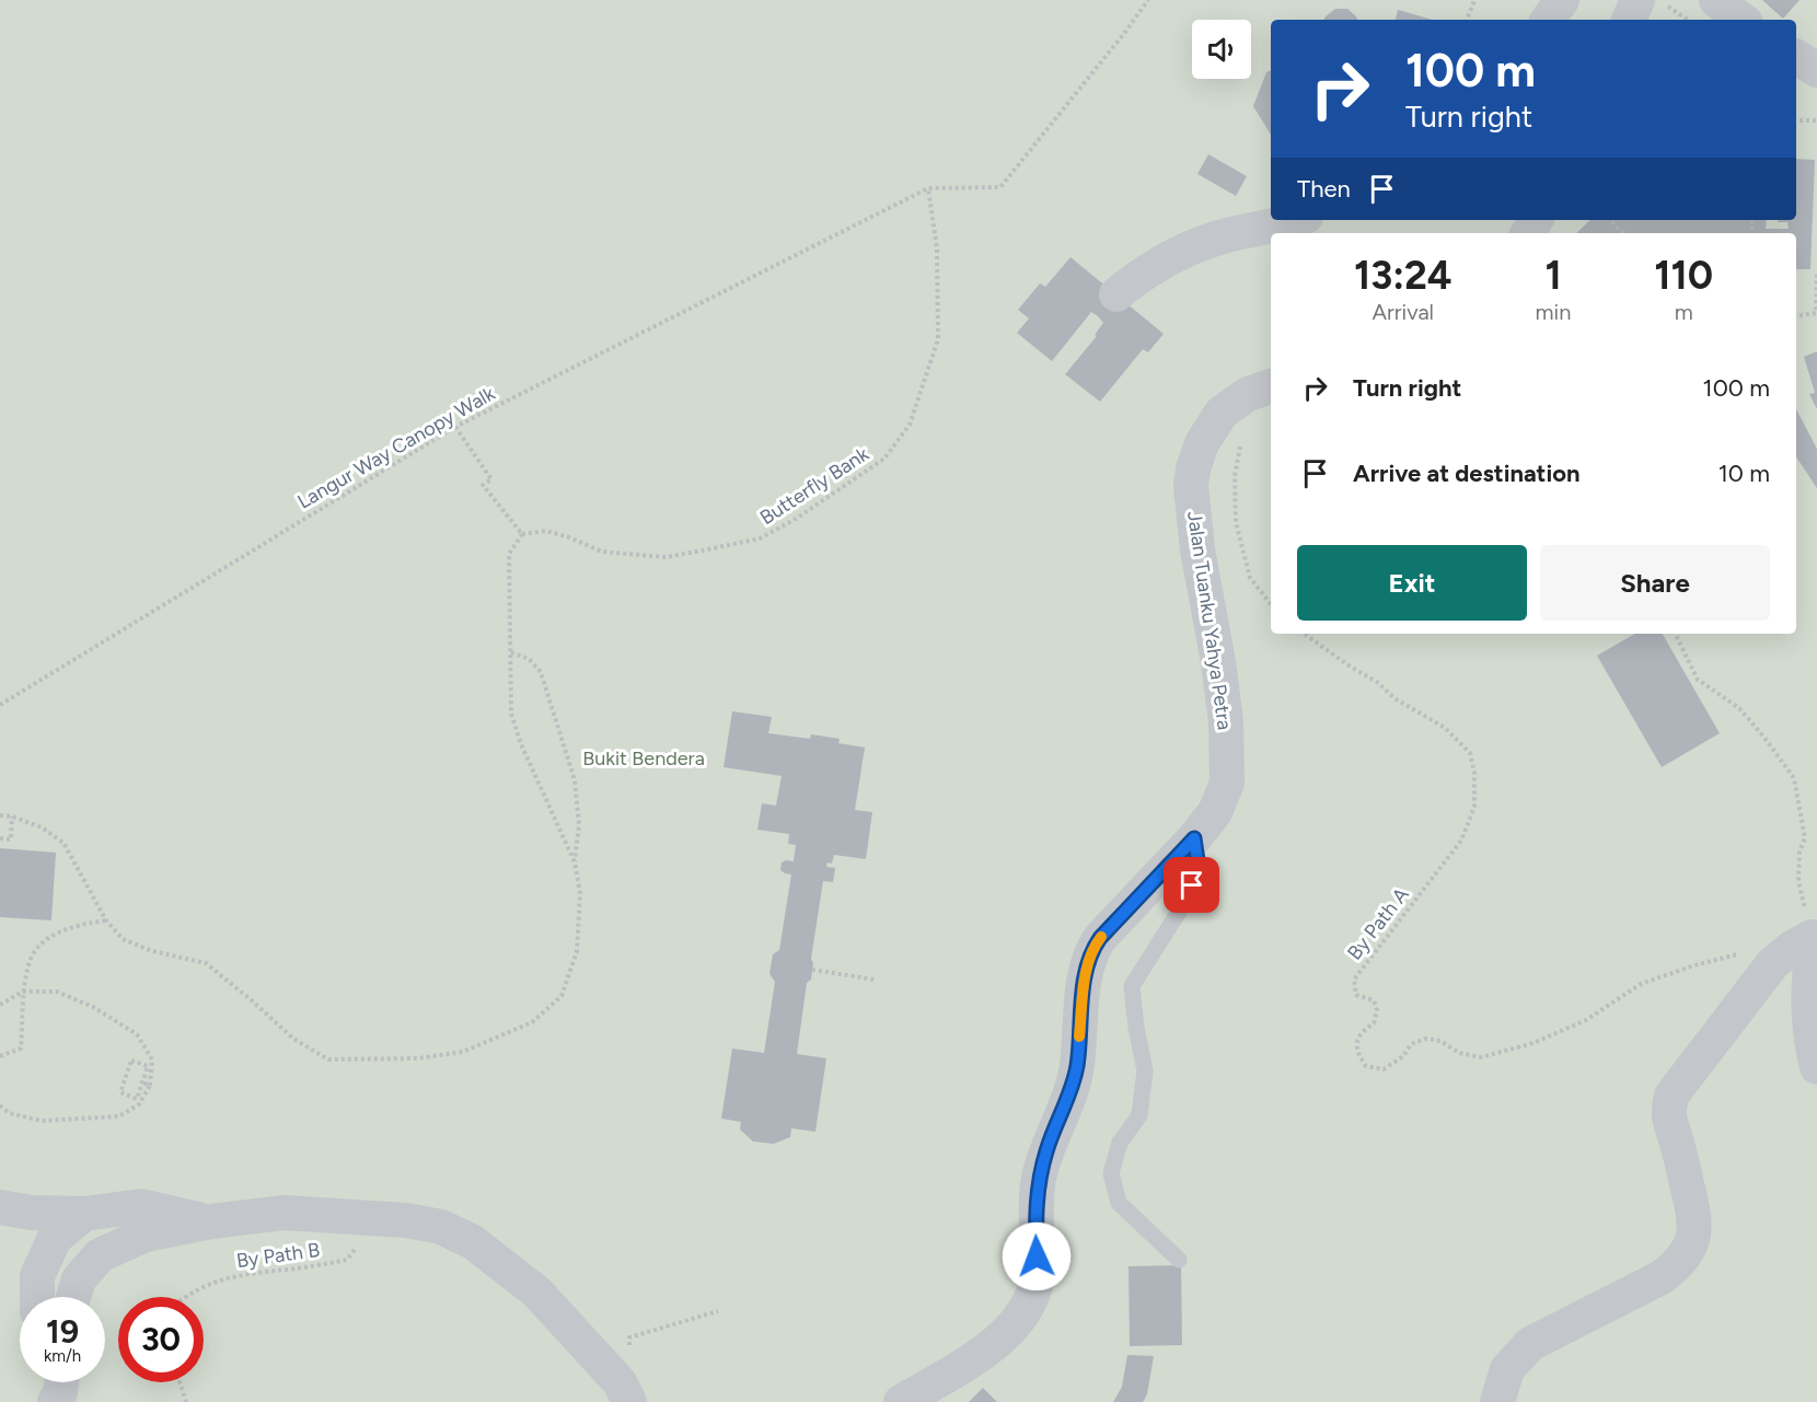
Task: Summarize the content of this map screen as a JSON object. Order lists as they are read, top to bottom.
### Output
{
  "streets": {
    "street": ["Jalan Tuanku Yahya Petra"],
    "path": [
      "Langur Way Canopy Walk",
      "Butterfly Bank",
      "By Path A",
      "By Path B"
    ]
  },
  "crossings": [
    ["Langur Way Canopy Walk", "Butterfly Bank"]
  ],
  "parks": ["Bukit Bendera"],
  "page": {
    "turn": ["100 m", "Turn right"],
    "then": "Then",
    "eta": [
      "13:24",
      "Arrival",
      "1",
      "min",
      "110",
      "m"
    ],
    "list": [
      {
        "name": "Turn right",
        "value": "100 m"
      },
      {
        "name": "Arrive at destination",
        "value": "10 m"
      }
    ],
    "buttons": ["Exit", "Share"],
    "speed": "19 km/h",
    "limit": "30"
  }
}
